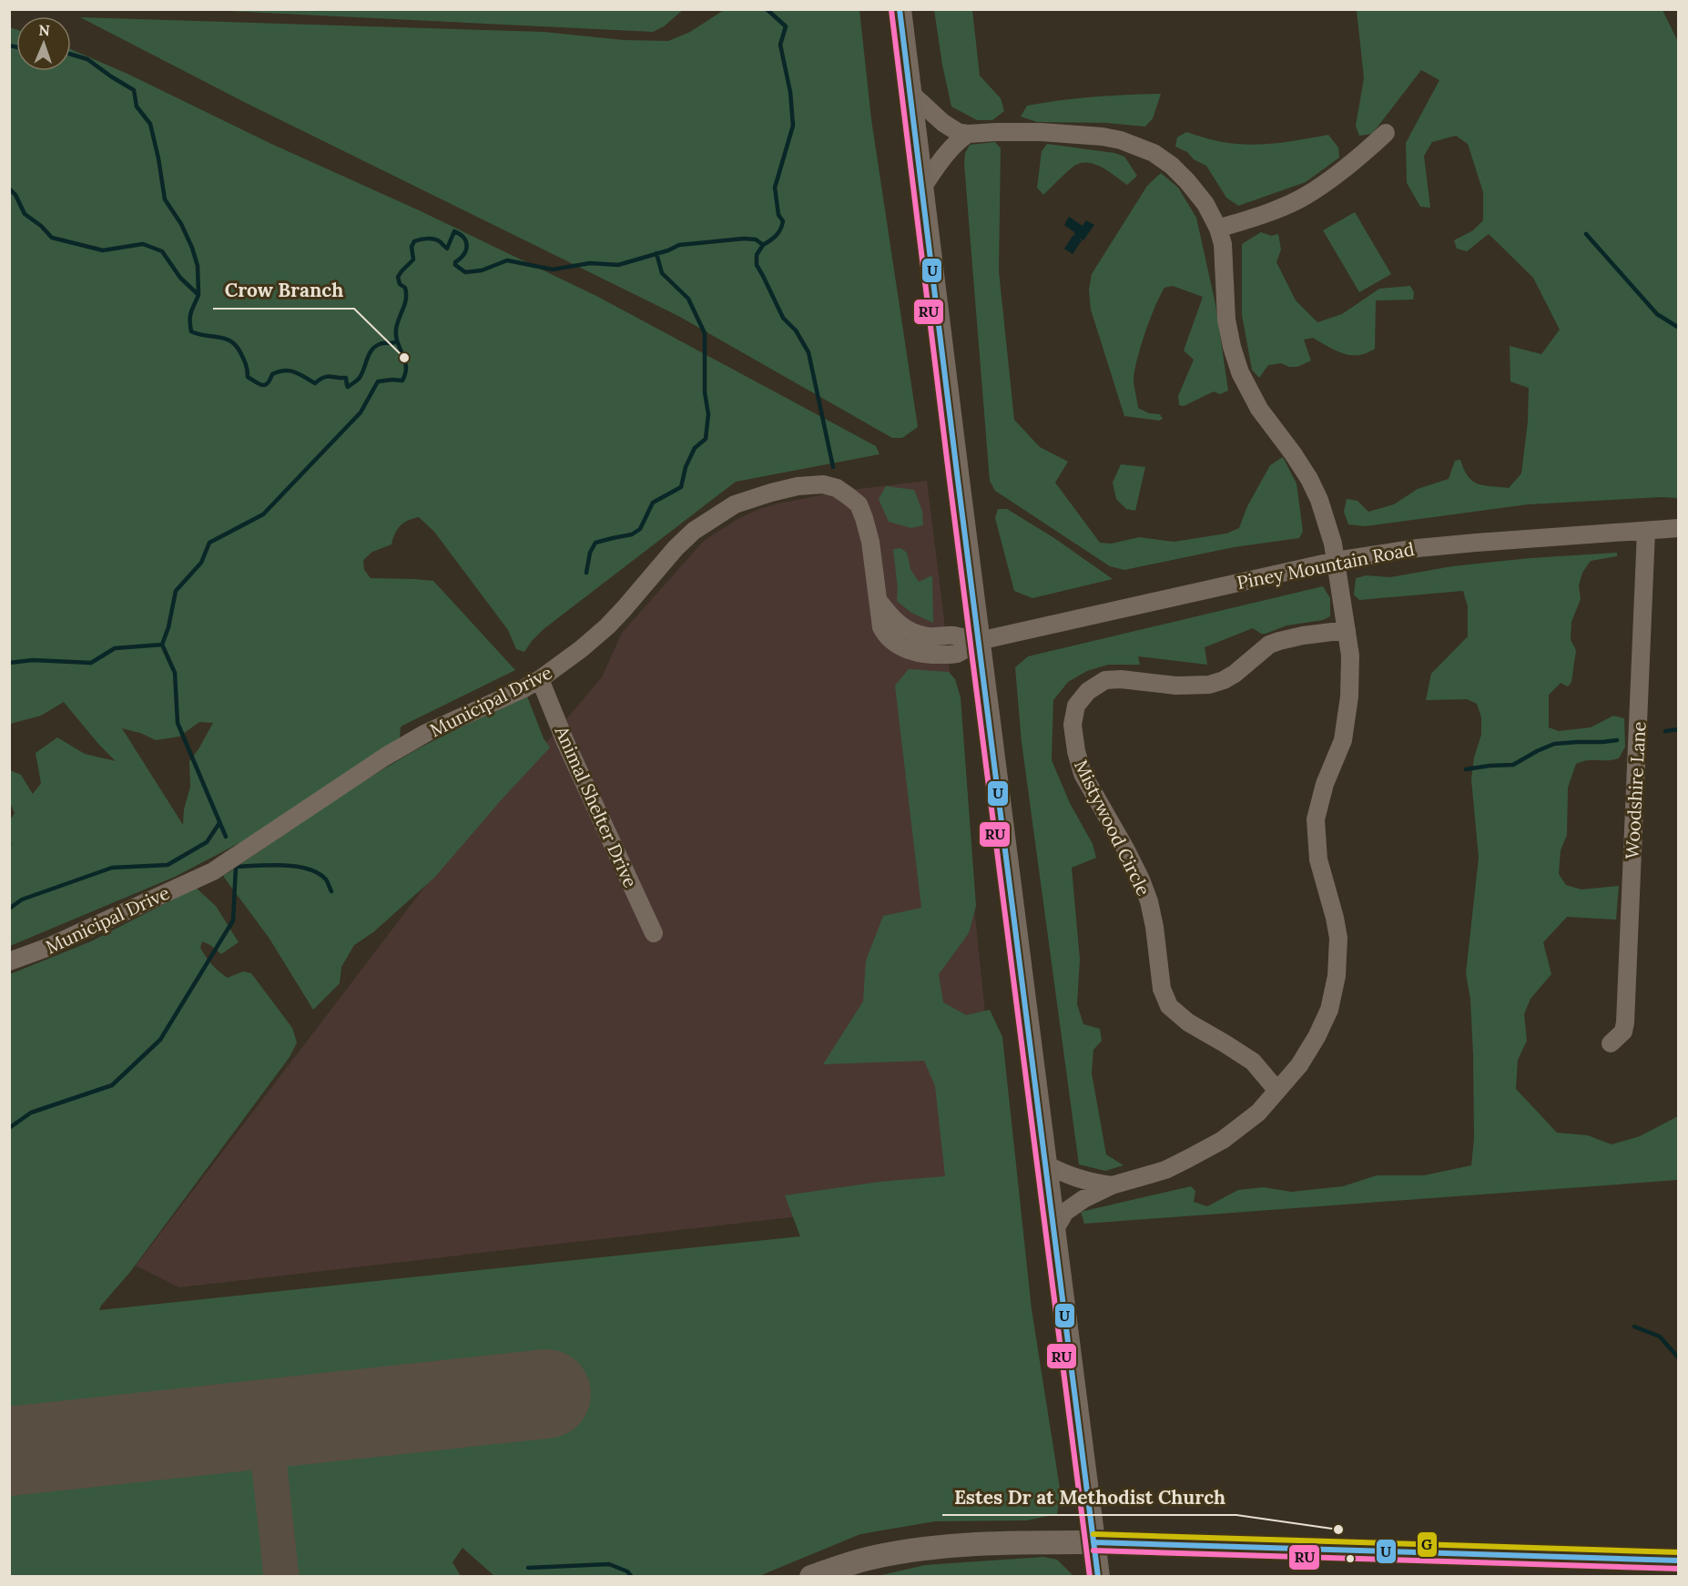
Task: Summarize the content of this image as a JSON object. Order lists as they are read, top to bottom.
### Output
{
  "streets": {
    "street": [
      "Piney Mountain Road",
      "Municipal Drive",
      "Woodshire Lane",
      "Animal Shelter Drive",
      "Mistywood Circle"
    ]
  },
  "crossings": [
    ["Piney Mountain Road", "Municipal Drive"],
    ["Piney Mountain Road", "Woodshire Lane"],
    ["Municipal Drive", "Animal Shelter Drive"]
  ],
  "places": ["Crow Branch", "Estes Dr at Methodist Church"],
  "lines": ["transit line U", "transit line RU", "transit line G"],
  "north": "top"
}
